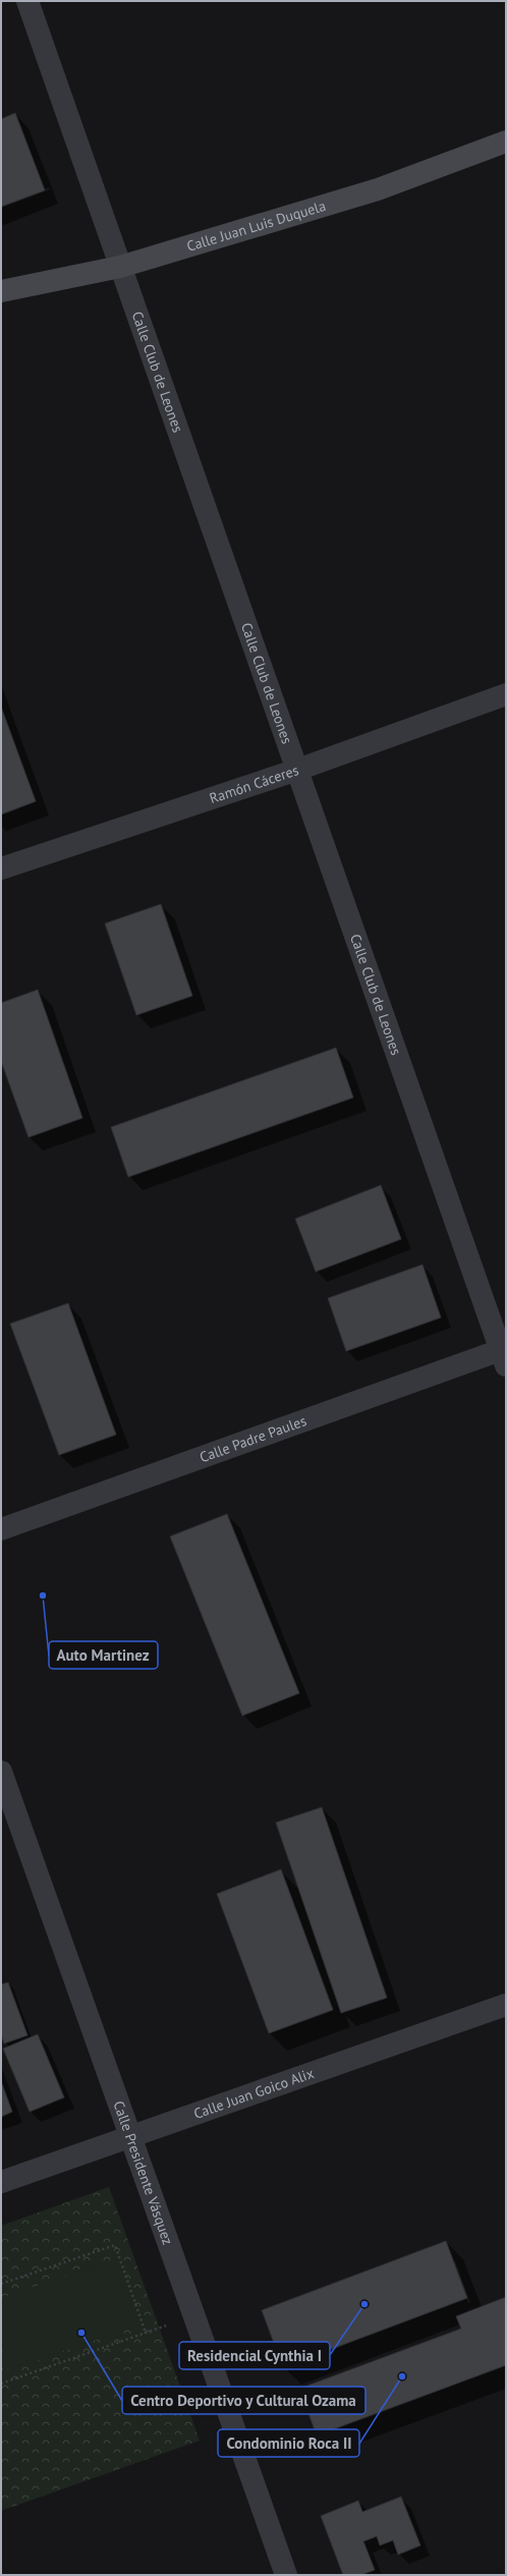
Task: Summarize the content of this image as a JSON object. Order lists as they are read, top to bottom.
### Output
{
  "streets": {
    "main road": ["Calle Juan Luis Duquela"],
    "street": [
      "Calle Club de Leones",
      "Ramón Cáceres",
      "Calle Padre Paules",
      "Calle Juan Goico Alix",
      "Calle Presidente Vásquez"
    ]
  },
  "crossings": [
    ["Calle Juan Luis Duquela", "Calle Club de Leones"],
    ["Calle Club de Leones", "Ramón Cáceres"],
    ["Calle Club de Leones", "Calle Padre Paules"],
    ["Calle Juan Goico Alix", "Calle Presidente Vásquez"]
  ],
  "places": [
    "Auto Martinez",
    "Residencial Cynthia I",
    "Centro Deportivo y Cultural Ozama",
    "Condominio Roca II"
  ]
}
